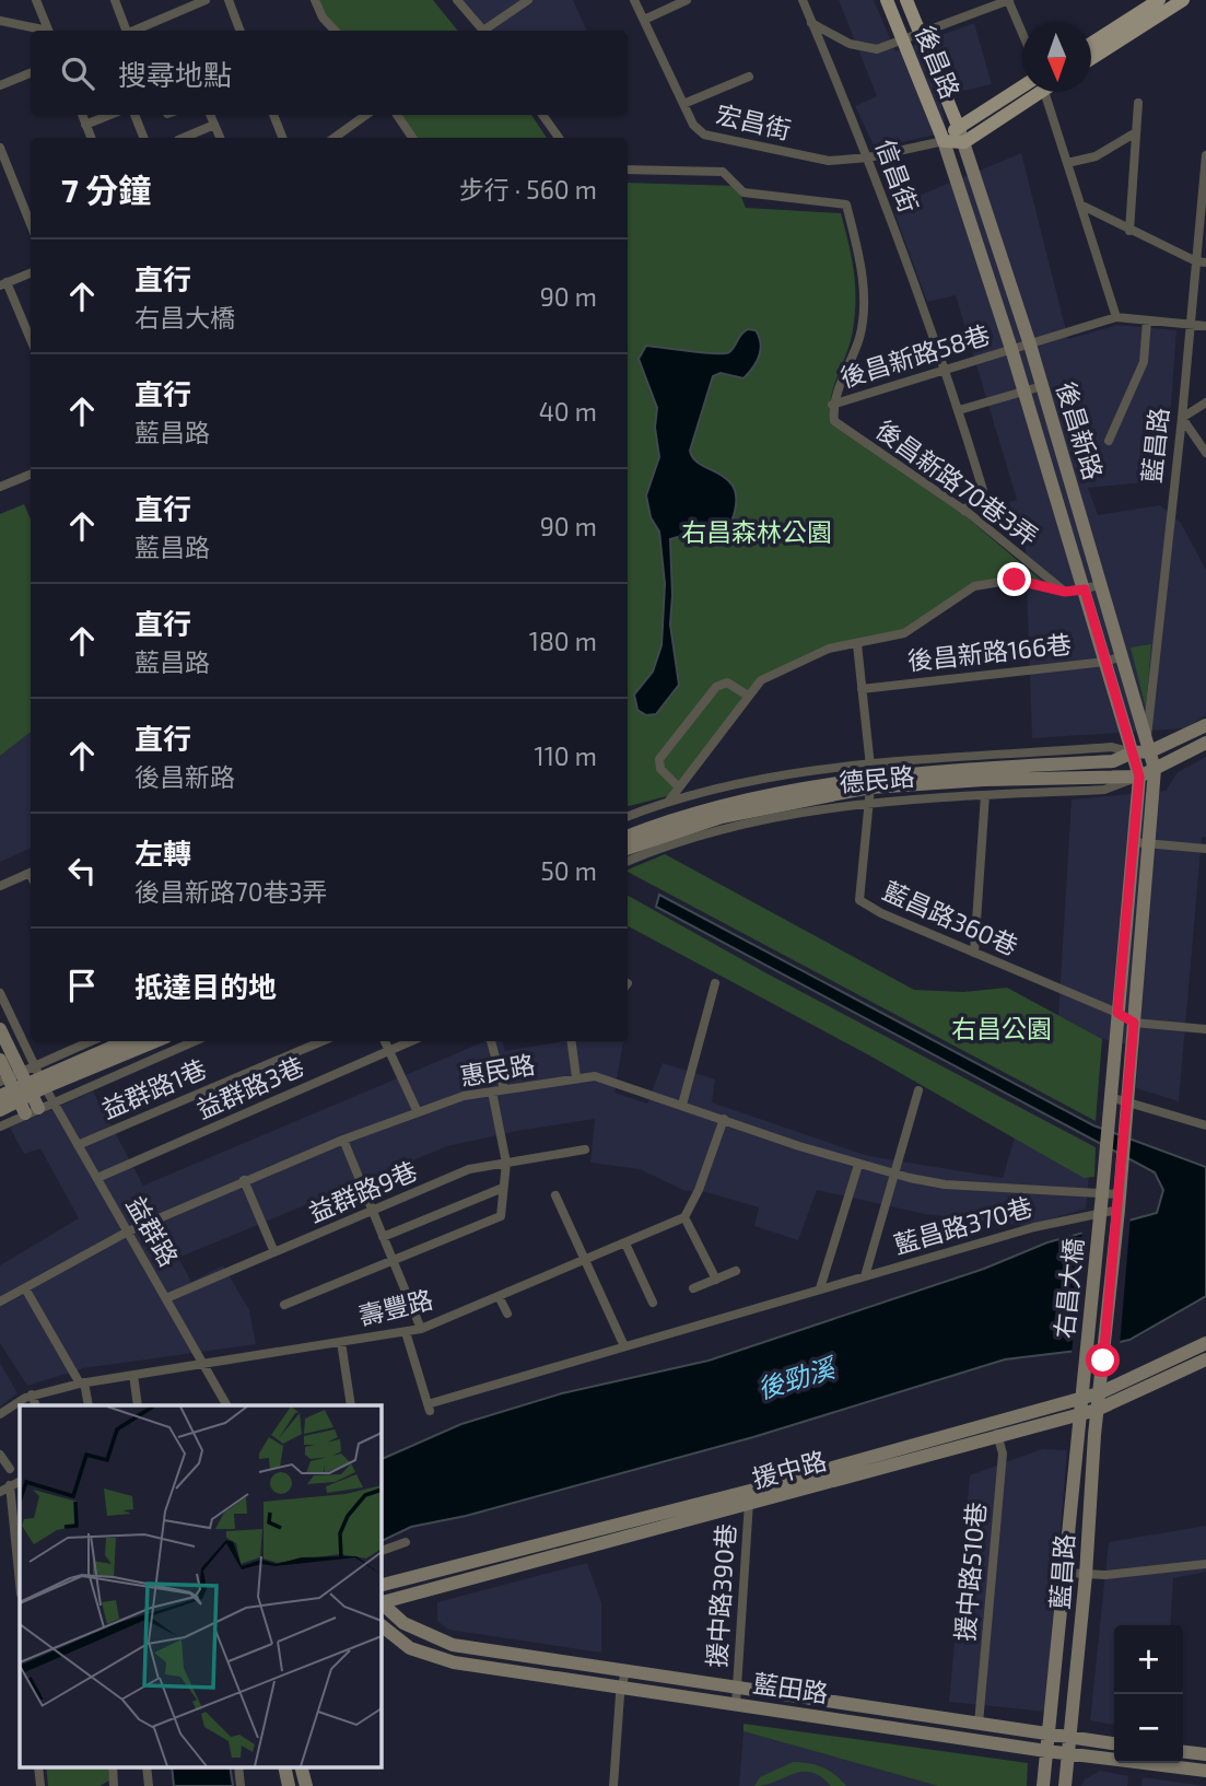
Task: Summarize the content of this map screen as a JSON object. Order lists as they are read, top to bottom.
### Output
{
  "streets": {
    "main road": ["後昌路"],
    "street": [
      "宏昌街",
      "信昌街",
      "後昌新路58巷",
      "後昌新路",
      "藍昌路",
      "後昌新路70巷3弄",
      "後昌新路166巷",
      "德民路",
      "藍昌路360巷",
      "惠民路",
      "益群路3巷",
      "益群路1巷",
      "益群路9巷",
      "藍昌路370巷",
      "益群路",
      "右昌大橋",
      "壽豐路",
      "援中路",
      "援中路510巷",
      "援中路390巷",
      "藍田路"
    ]
  },
  "crossings": [
    ["後昌路", "宏昌街"],
    ["後昌路", "後昌新路"],
    ["宏昌街", "信昌街"],
    ["宏昌街", "後昌新路"],
    ["信昌街", "後昌新路58巷"],
    ["信昌街", "後昌新路70巷3弄"],
    ["後昌新路58巷", "後昌新路"],
    ["後昌新路58巷", "後昌新路70巷3弄"],
    ["後昌新路", "藍昌路"],
    ["後昌新路", "後昌新路70巷3弄"],
    ["後昌新路", "後昌新路166巷"],
    ["後昌新路", "德民路"],
    ["藍昌路", "德民路"],
    ["藍昌路", "惠民路"],
    ["藍昌路", "右昌大橋"],
    ["藍昌路", "援中路"],
    ["藍昌路", "藍田路"],
    ["後昌新路70巷3弄", "德民路"],
    ["德民路", "藍昌路360巷"],
    ["惠民路", "益群路"],
    ["益群路3巷", "益群路"],
    ["益群路1巷", "益群路"],
    ["益群路9巷", "益群路"],
    ["藍昌路370巷", "右昌大橋"],
    ["藍昌路370巷", "壽豐路"],
    ["益群路", "壽豐路"],
    ["援中路", "援中路510巷"],
    ["援中路", "援中路390巷"],
    ["援中路510巷", "藍田路"],
    ["援中路390巷", "藍田路"]
  ],
  "water": ["後勁溪"],
  "parks": ["右昌森林公園", "右昌公園"],
  "north": "bottom",
  "page": {
    "search": "搜尋地點",
    "heading": ["7 分鐘", "步行 · 560 m"],
    "list": [
      ["直行", "右昌大橋", "90 m"],
      ["直行", "藍昌路", "40 m"],
      ["直行", "藍昌路", "90 m"],
      ["直行", "藍昌路", "180 m"],
      ["直行", "後昌新路", "110 m"],
      ["左轉", "後昌新路70巷3弄", "50 m"],
      "抵達目的地"
    ],
    "map_buttons": ["+", "−"]
  }
}
